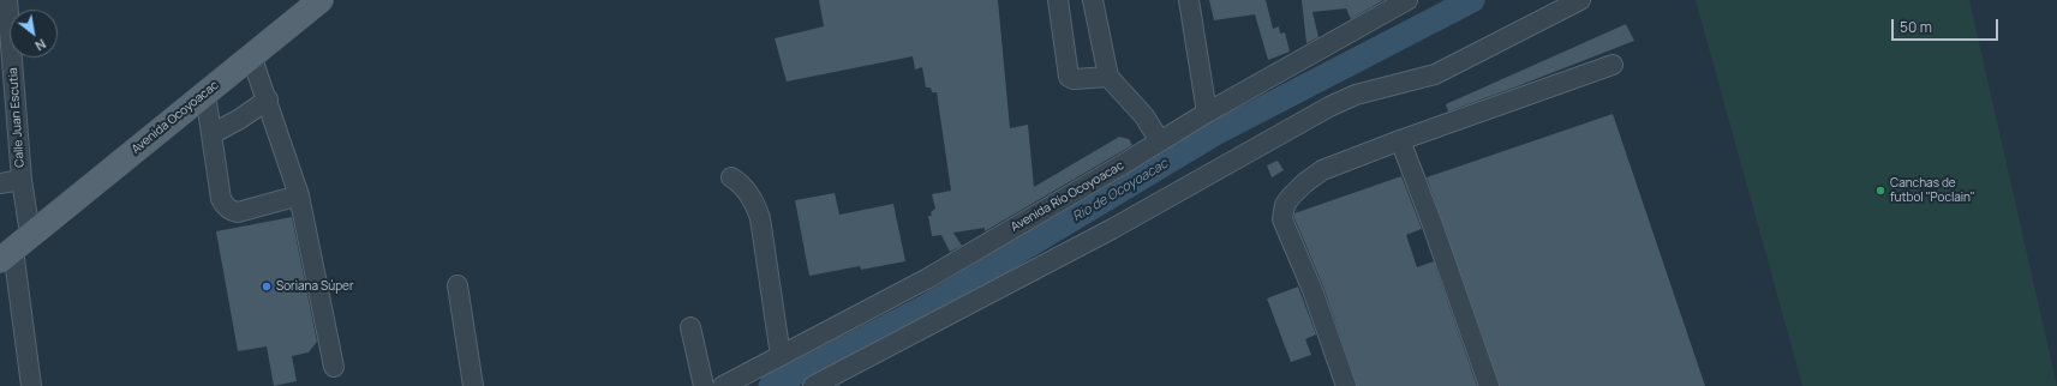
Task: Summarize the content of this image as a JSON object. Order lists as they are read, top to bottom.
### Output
{
  "streets": {
    "main road": ["Avenida Ocoyoacac"],
    "street": ["Calle Juan Escutia", "Avenida Río Ocoyoacac"]
  },
  "crossings": [
    ["Calle Juan Escutia", "Avenida Ocoyoacac"]
  ],
  "water": ["Rio de Ocoyoacac"],
  "places": ["Canchas de futbol \"Poclain\"", "Soriana Súper"],
  "scale_bar": "50 m",
  "north": "bottom right"
}
